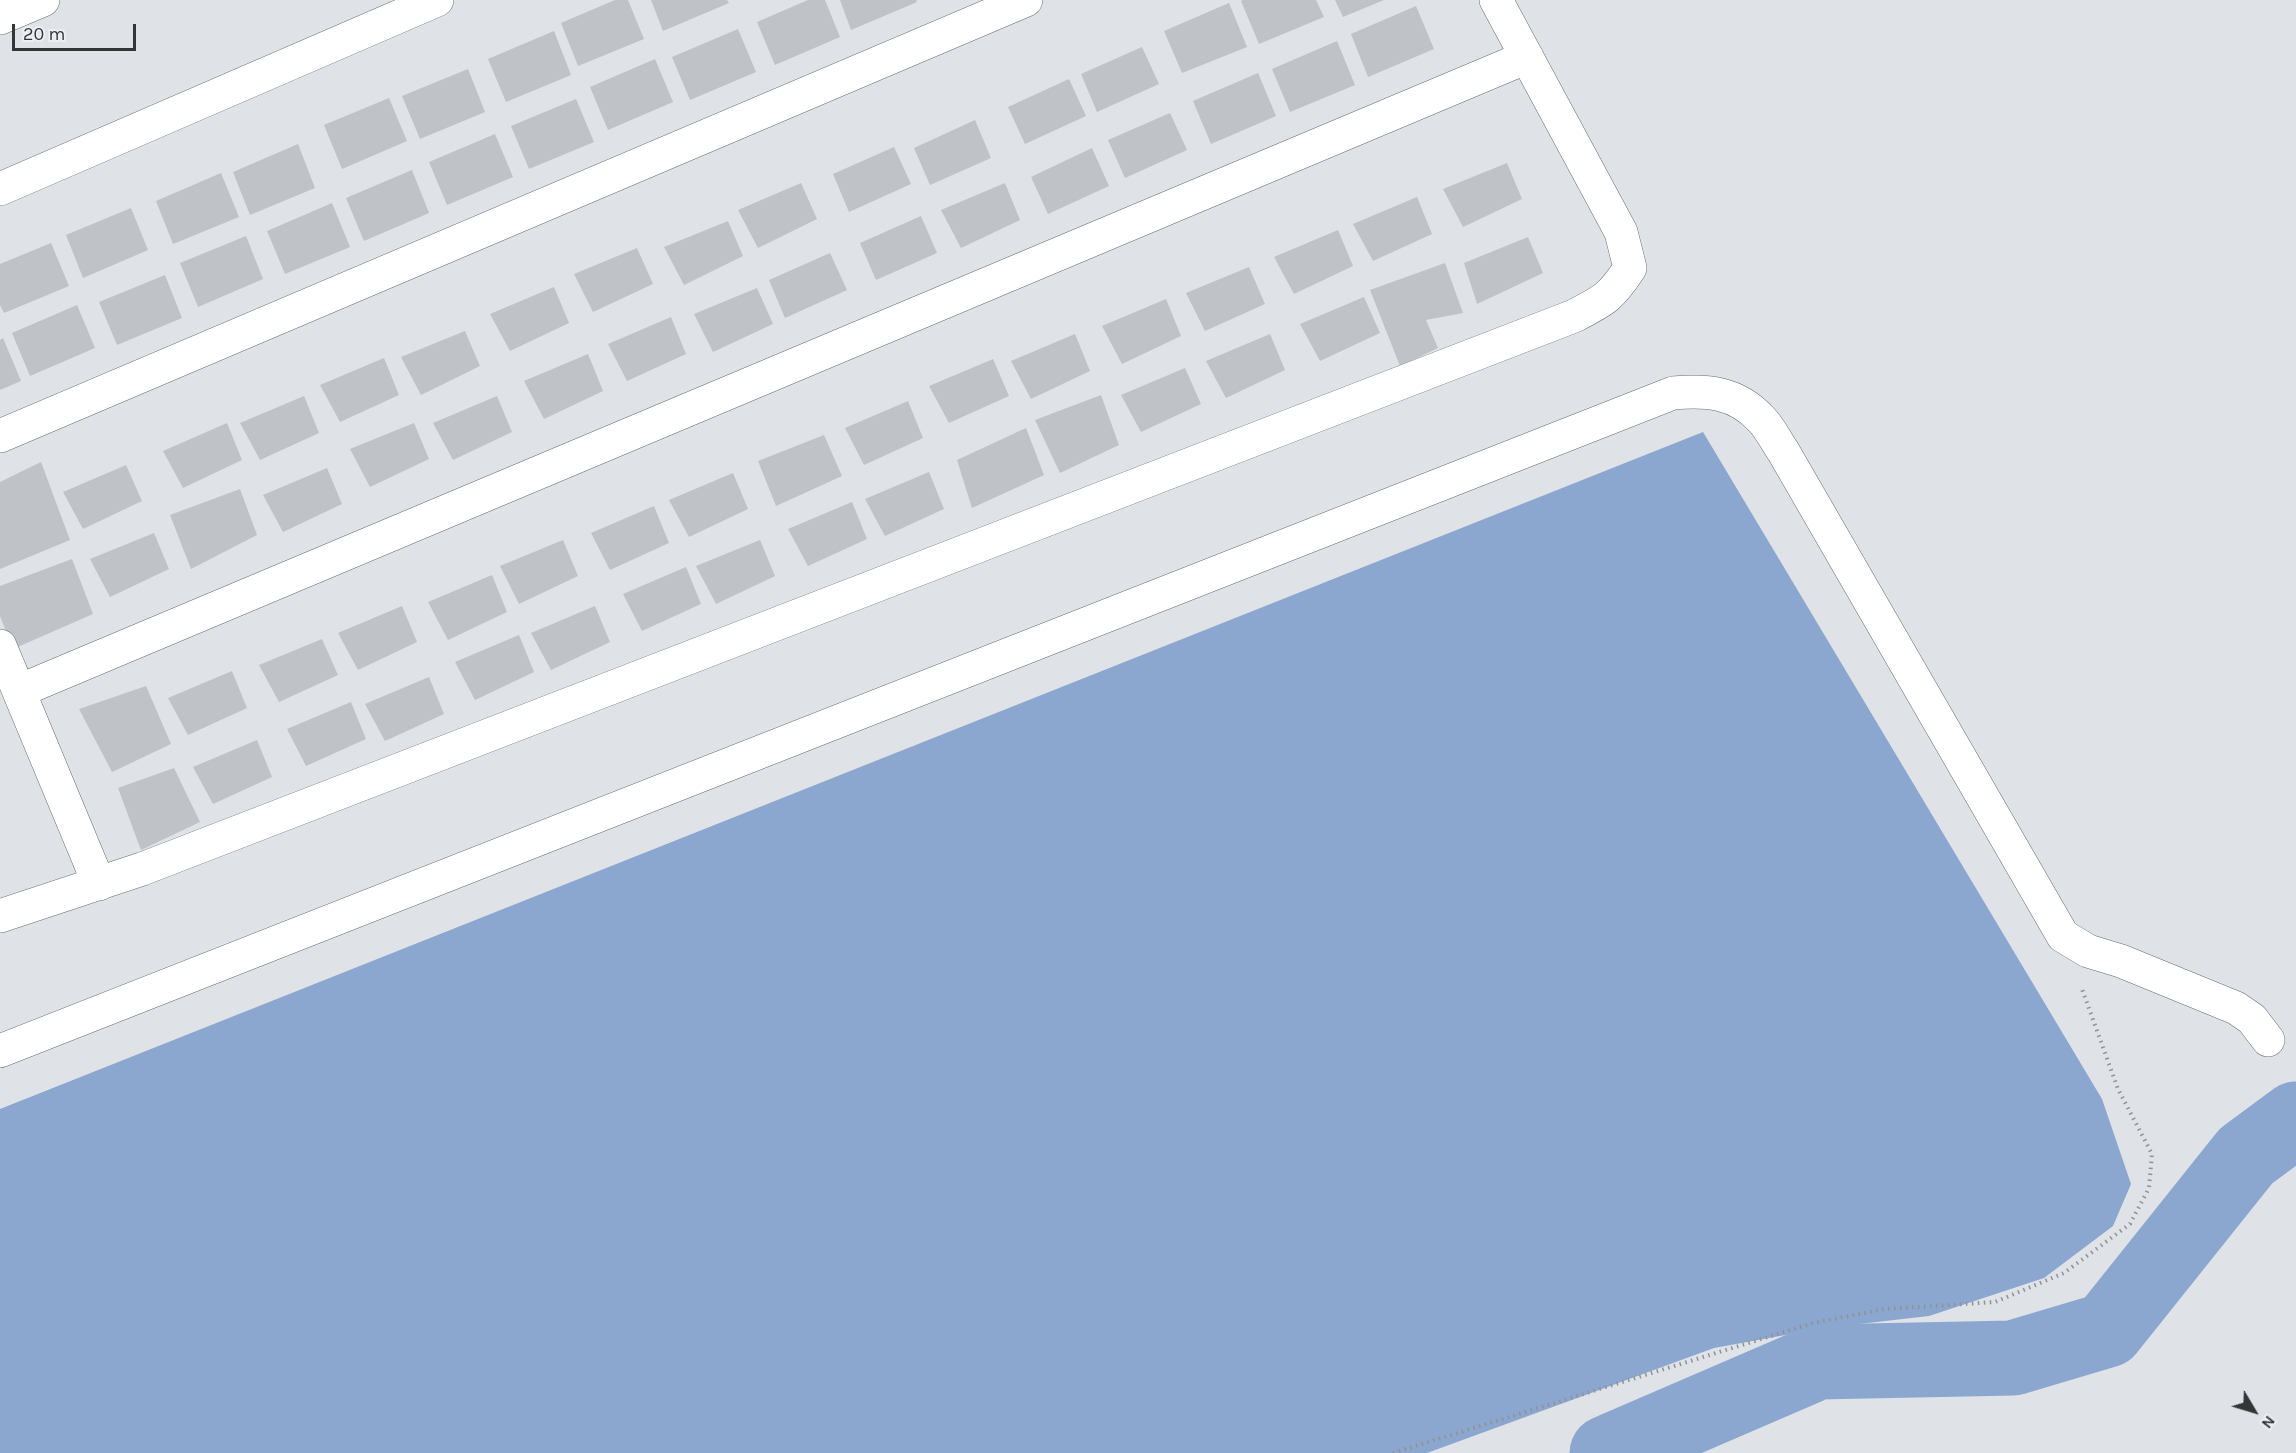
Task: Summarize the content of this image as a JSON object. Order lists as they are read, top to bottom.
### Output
{
  "scale_bar": "20 m",
  "north": "bottom right"
}
